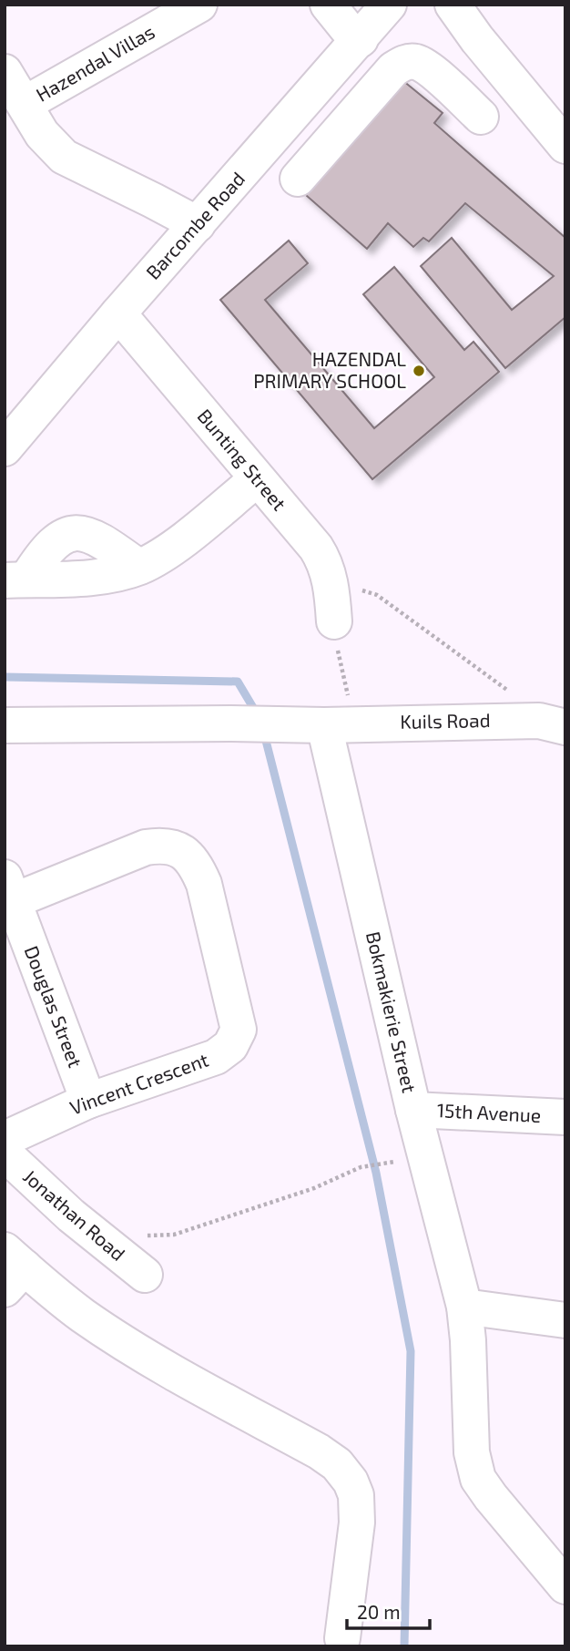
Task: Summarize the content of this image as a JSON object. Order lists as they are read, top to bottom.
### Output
{
  "streets": {
    "street": [
      "Hazendal Villas",
      "Barcombe Road",
      "Bunting Street",
      "Kuils Road",
      "Douglas Street",
      "Bokmakierie Street",
      "Vincent Crescent",
      "15th Avenue",
      "Jonathan Road"
    ]
  },
  "crossings": [
    ["Hazendal Villas", "Barcombe Road"],
    ["Barcombe Road", "Bunting Street"],
    ["Kuils Road", "Bokmakierie Street"],
    ["Douglas Street", "Vincent Crescent"],
    ["Bokmakierie Street", "15th Avenue"]
  ],
  "places": ["HAZENDAL PRIMARY SCHOOL"],
  "scale_bar": "20 m"
}
